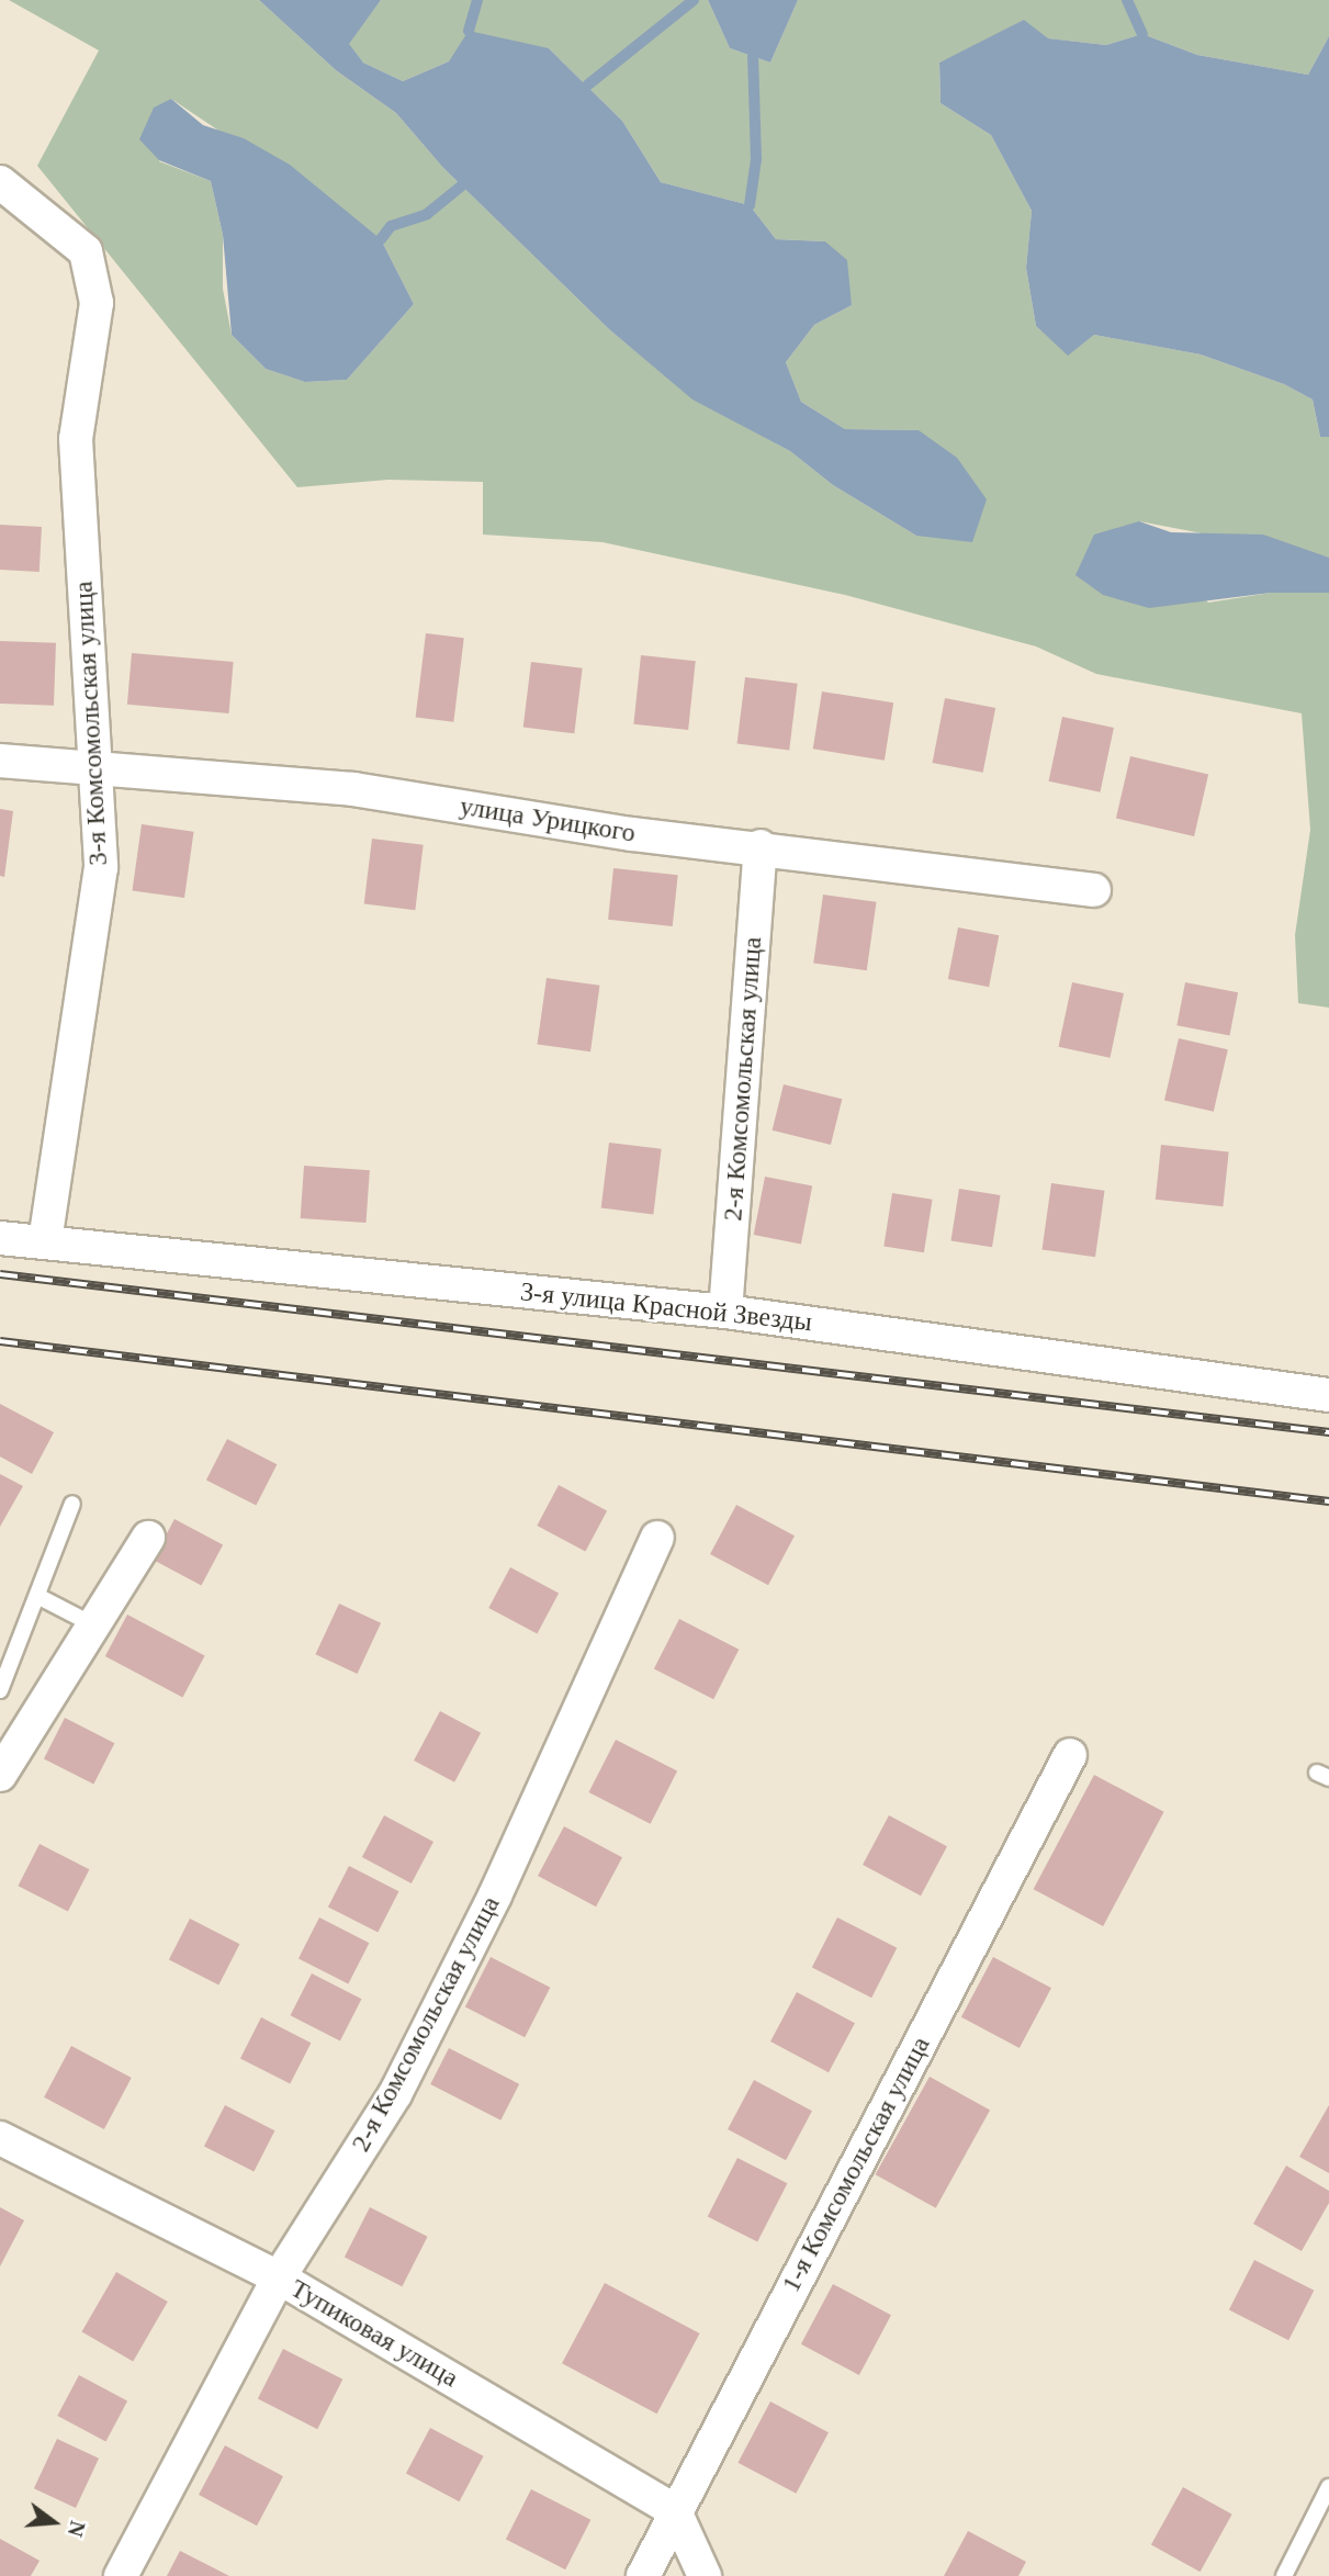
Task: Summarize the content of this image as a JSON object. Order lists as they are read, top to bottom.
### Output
{
  "streets": {
    "street": [
      "3-я Комсомольская улица",
      "улица Урицкого",
      "2-я Комсомольская улица",
      "3-я улица Красной Звезды",
      "1-я Комсомольская улица",
      "Тупиковая улица"
    ]
  },
  "crossings": [
    ["3-я Комсомольская улица", "улица Урицкого"],
    ["3-я Комсомольская улица", "3-я улица Красной Звезды"],
    ["улица Урицкого", "2-я Комсомольская улица"],
    ["2-я Комсомольская улица", "3-я улица Красной Звезды"],
    ["2-я Комсомольская улица", "Тупиковая улица"],
    ["1-я Комсомольская улица", "Тупиковая улица"]
  ],
  "north": "right"
}
